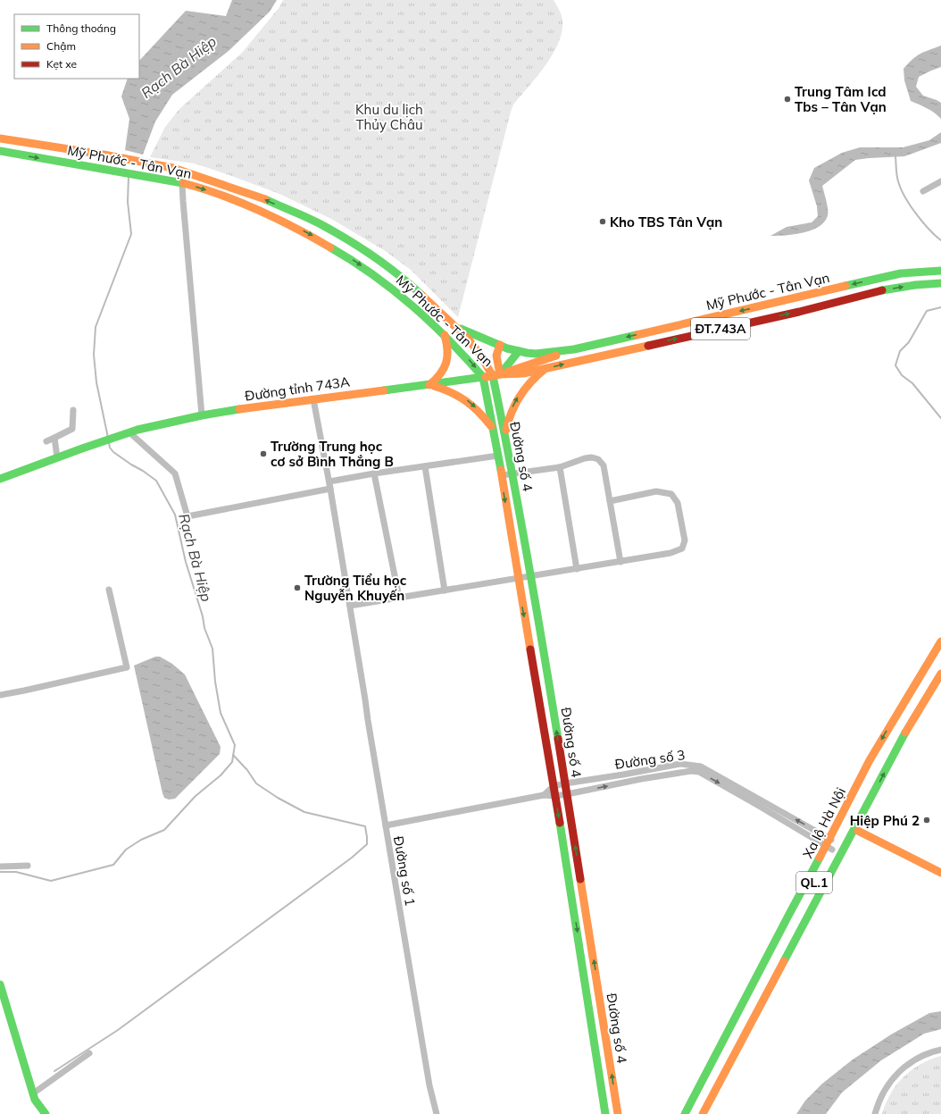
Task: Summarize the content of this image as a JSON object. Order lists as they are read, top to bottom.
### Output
{
  "streets": {
    "main road": [
      "Mỹ Phước - Tân Vạn",
      "ĐT.743A",
      "Đường tỉnh 743A",
      "Đường số 4",
      "Xa lộ Hà Nội",
      "QL.1"
    ],
    "street": ["Đường số 3", "Đường số 1"]
  },
  "crossings": [
    ["Mỹ Phước - Tân Vạn", "ĐT.743A"],
    ["Mỹ Phước - Tân Vạn", "Đường tỉnh 743A"],
    ["Mỹ Phước - Tân Vạn", "Đường số 4"],
    ["ĐT.743A", "Đường số 4"],
    ["Đường tỉnh 743A", "Đường số 4"],
    ["Đường tỉnh 743A", "Đường số 1"],
    ["Đường số 4", "Đường số 3"],
    ["Đường số 3", "Xa lộ Hà Nội"],
    ["Đường số 3", "Đường số 1"]
  ],
  "water": ["Rạch Bà Hiệp"],
  "parks": ["Khu du lịch Thủy Châu"],
  "places": [
    "Trung Tâm Icd Tbs – Tân Vạn",
    "Kho TBS Tân Vạn",
    "Trường Trung học cơ sở Bình Thắng B",
    "Trường Tiểu học Nguyễn Khuyến",
    "Hiệp Phú 2"
  ],
  "legend": ["Thông thoáng", "Chậm", "Kẹt xe"]
}
